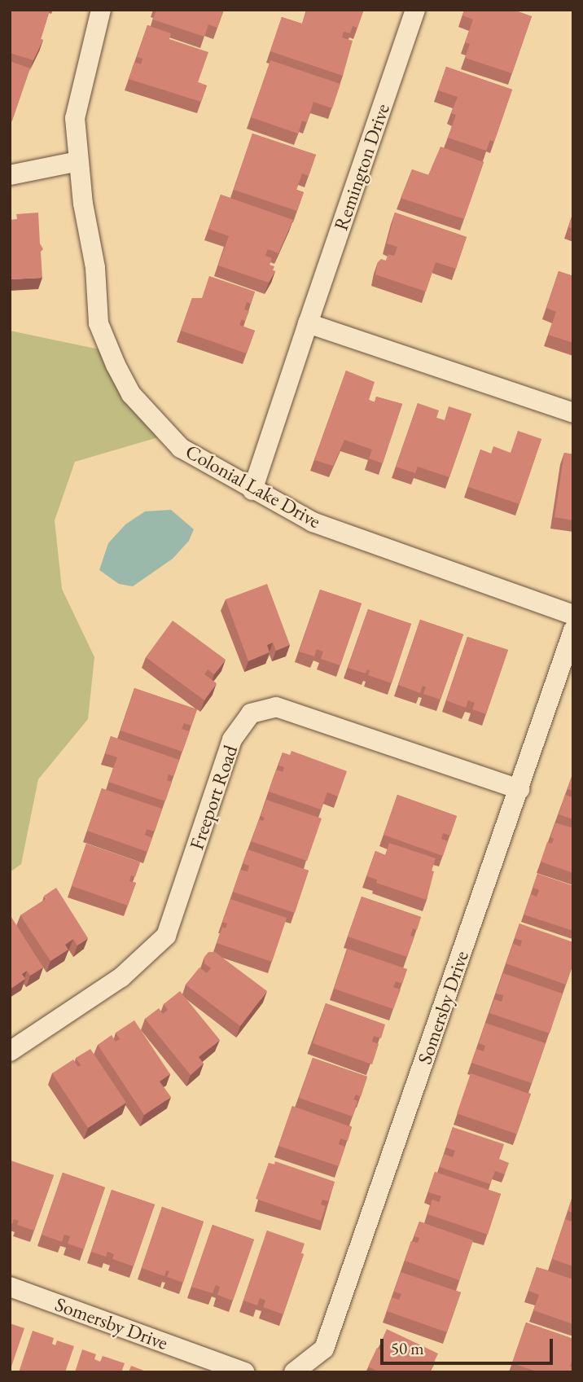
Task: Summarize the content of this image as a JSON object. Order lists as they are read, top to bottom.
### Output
{
  "streets": {
    "street": [
      "Remington Drive",
      "Colonial Lake Drive",
      "Freeport Road",
      "Somersby Drive"
    ]
  },
  "crossings": [
    ["Remington Drive", "Colonial Lake Drive"],
    ["Freeport Road", "Somersby Drive"]
  ],
  "scale_bar": "50 m"
}
